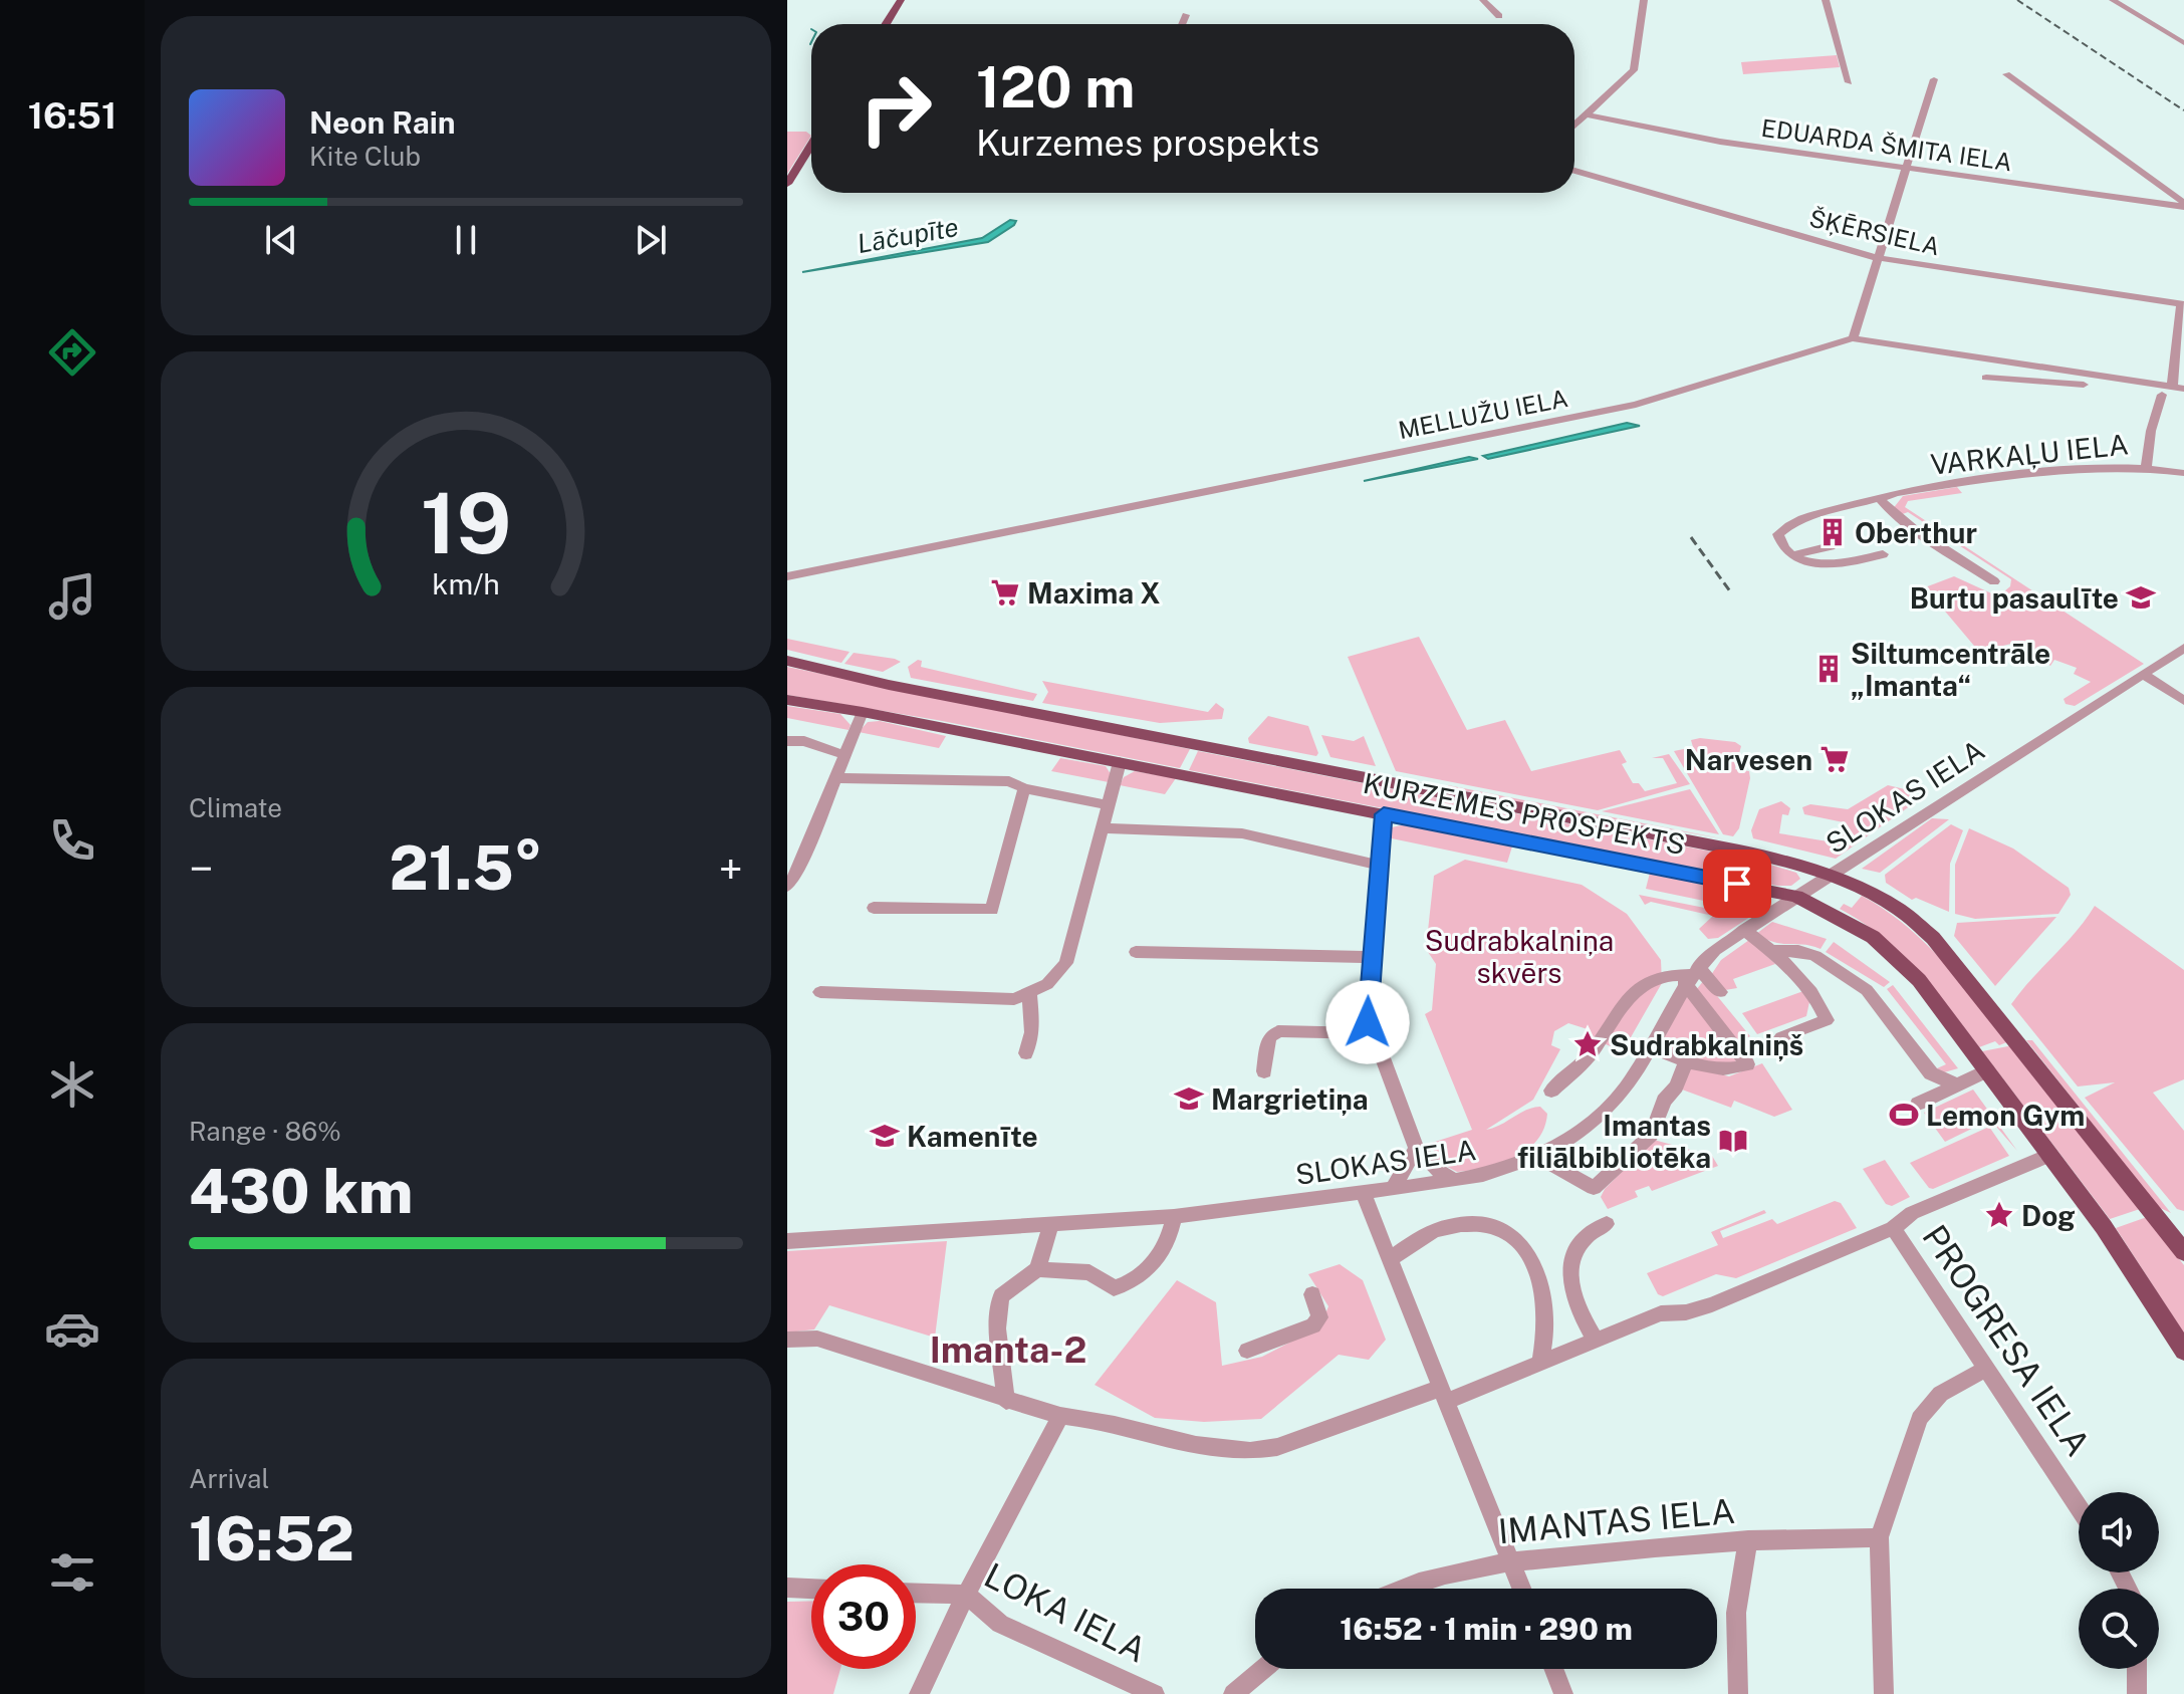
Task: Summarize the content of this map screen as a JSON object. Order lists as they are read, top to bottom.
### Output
{
  "streets": {
    "main road": ["KURZEMES PROSPEKTS"],
    "street": [
      "EDUARDA ŠMITA IELA",
      "ŠĶĒRSIELA",
      "MELLUŽU IELA",
      "VARKAĻU IELA",
      "SLOKAS IELA",
      "PROGRESA IELA",
      "IMANTAS IELA",
      "LOKA IELA"
    ]
  },
  "crossings": [
    ["SLOKAS IELA", "KURZEMES PROSPEKTS"]
  ],
  "districts": ["Imanta-2"],
  "water": ["Lāčupīte"],
  "parks": ["Sudrabkalniņa skvērs"],
  "places": {
    "building": ["Oberthur", "Siltumcentrāle „Imanta“"],
    "supermarket": ["Maxima X", "Narvesen"],
    "school or university": ["Burtu pasaulīte", "Margrietiņa", "Kamenīte"],
    "place": ["Sudrabkalniņš", "Dog"],
    "sports": ["Lemon Gym"],
    "library": ["Imantas filiālbibliotēka"]
  },
  "page": {
    "tabs": "16:51",
    "turn": ["120 m", "Kurzemes prospekts"],
    "song": ["Neon Rain", "Kite Club"],
    "tile": [
      "Climate",
      ["Range · 86%", "430 km"],
      ["Arrival", "16:52"]
    ],
    "heat": ["−", "21.5°", "+"],
    "limit": "30",
    "trip": "16:52 · 1 min · 290 m",
    "gauge": ["19", "km/h"]
  }
}
